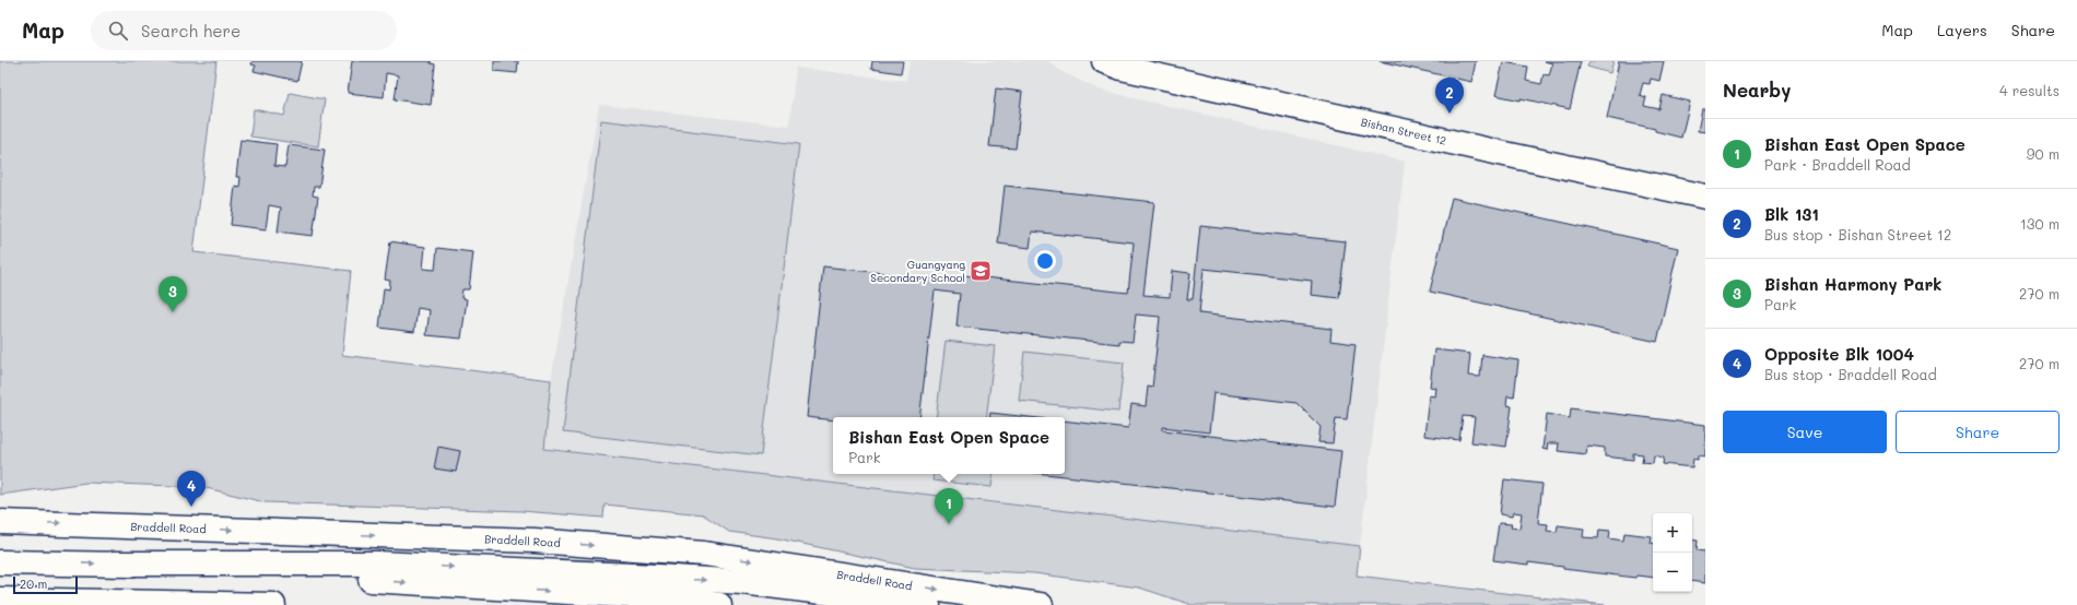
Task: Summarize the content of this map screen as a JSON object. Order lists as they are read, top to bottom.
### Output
{
  "streets": {
    "main road": ["Bishan Street 12", "Braddell Road"]
  },
  "places": {
    "school or university": ["Guangyang Secondary School"]
  },
  "scale_bar": "20 m",
  "page": {
    "header": "Map",
    "search": "Search here",
    "nav": ["Map", "Layers", "Share"],
    "heading": ["Nearby", "4 results"],
    "pins": [
      "2",
      "3",
      "4",
      "1"
    ],
    "list": [
      {
        "mark": "1",
        "name": "Bishan East Open Space",
        "note": "Park · Braddell Road",
        "value": "90 m"
      },
      {
        "mark": "2",
        "name": "Blk 131",
        "note": "Bus stop · Bishan Street 12",
        "value": "130 m"
      },
      {
        "mark": "3",
        "name": "Bishan Harmony Park",
        "note": "Park",
        "value": "270 m"
      },
      {
        "mark": "4",
        "name": "Opposite Blk 1004",
        "note": "Bus stop · Braddell Road",
        "value": "270 m"
      }
    ],
    "buttons": ["Save", "Share"],
    "popup": ["Bishan East Open Space", "Park"],
    "map_buttons": ["+", "−"],
    "scale": "20 m"
  }
}
